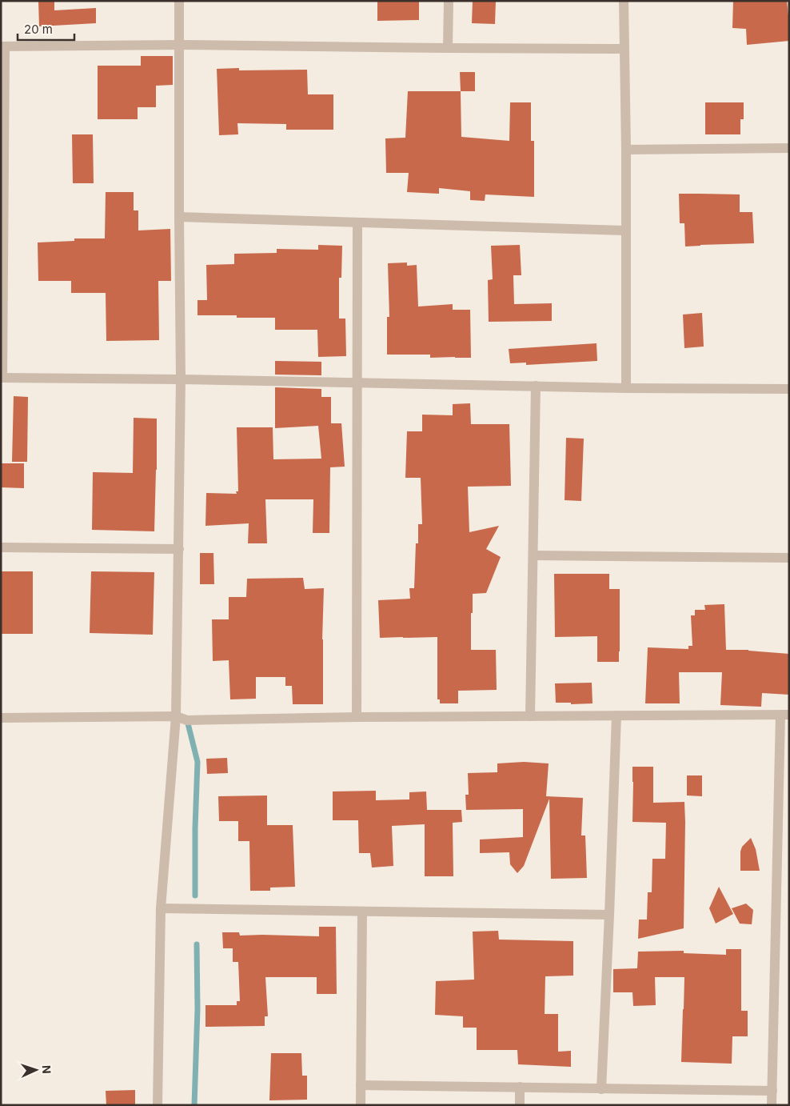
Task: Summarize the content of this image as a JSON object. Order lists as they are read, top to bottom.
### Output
{
  "scale_bar": "20 m",
  "north": "right"
}
